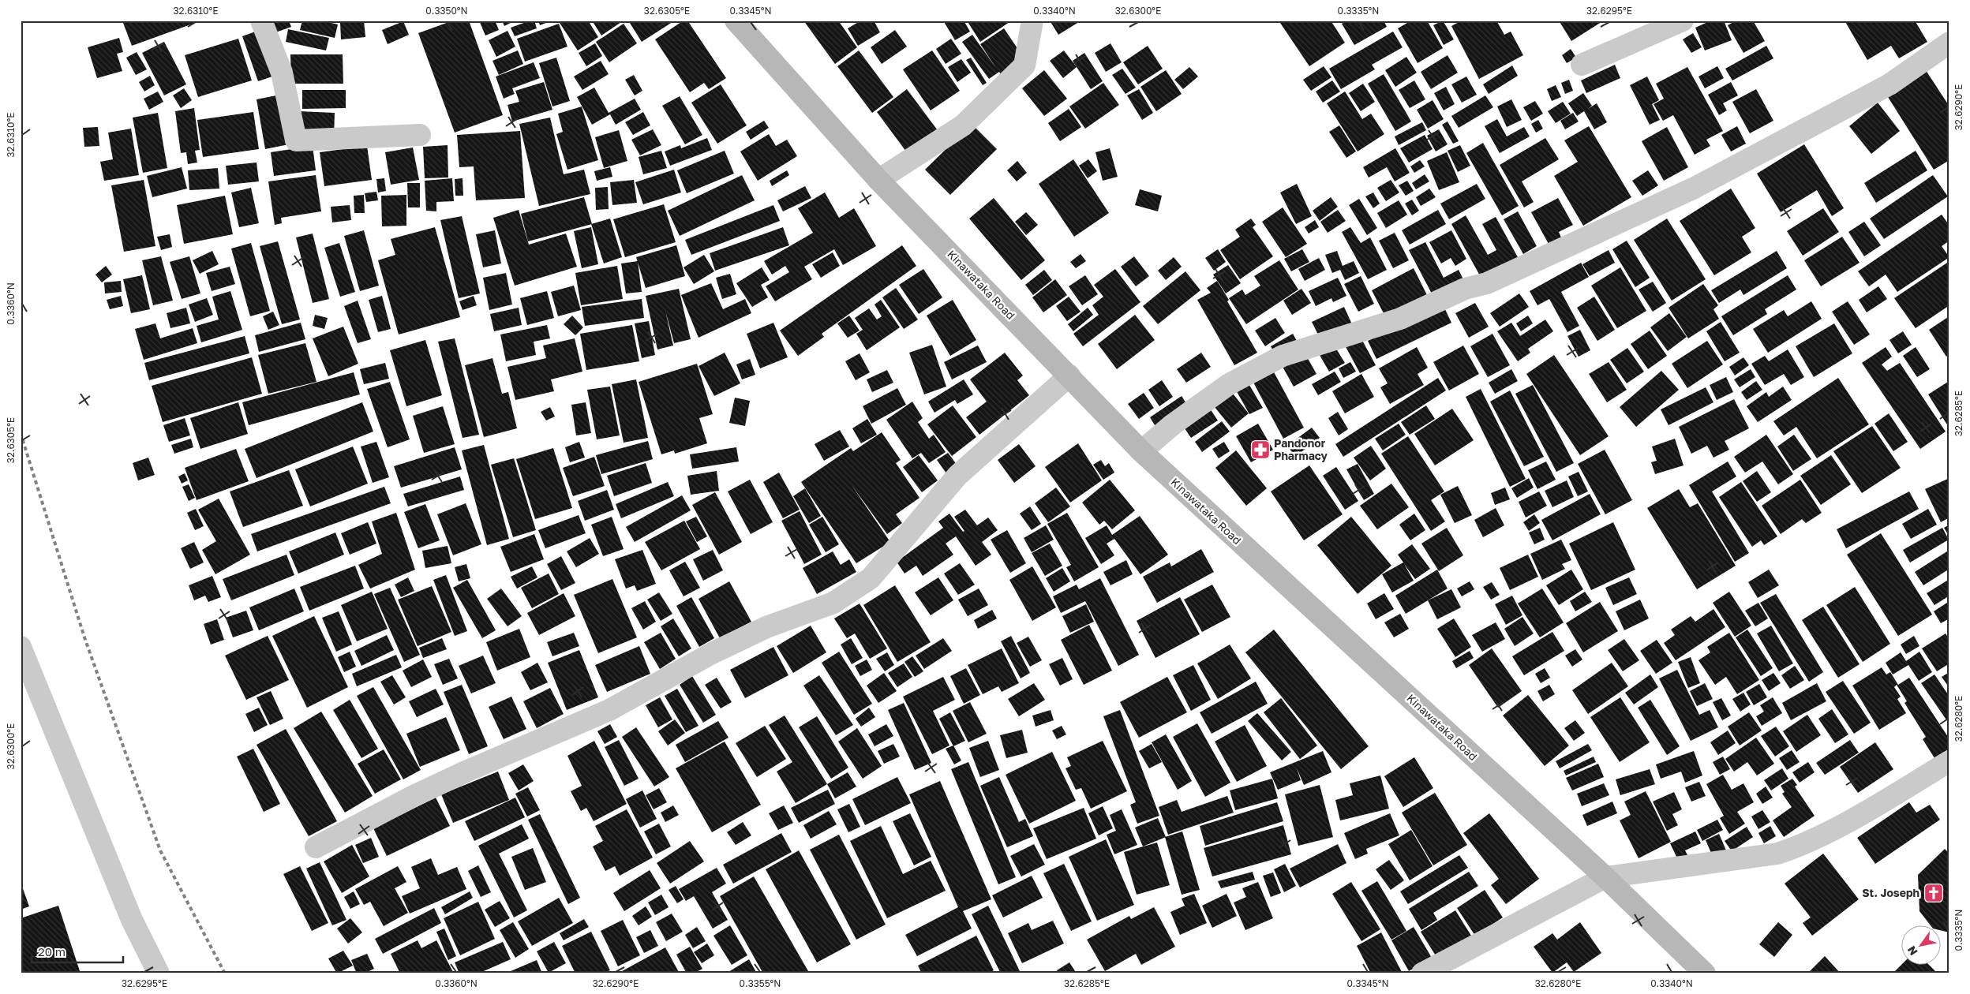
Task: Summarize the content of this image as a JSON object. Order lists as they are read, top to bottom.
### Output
{
  "streets": {
    "street": ["Kinawataka Road"]
  },
  "places": {
    "pharmacy": ["Pandonor Pharmacy"],
    "church": ["St. Joseph"]
  },
  "scale_bar": "20 m",
  "north": "bottom left",
  "coordinates": [
    "32.6310°E",
    "0.3350°N",
    "32.6305°E",
    "0.3345°N",
    "0.3340°N",
    "32.6300°E",
    "0.3335°N",
    "32.6295°E",
    "32.6290°E",
    "0.3360°N",
    "32.6285°E",
    "32.6280°E",
    "0.3355°N"
  ]
}
